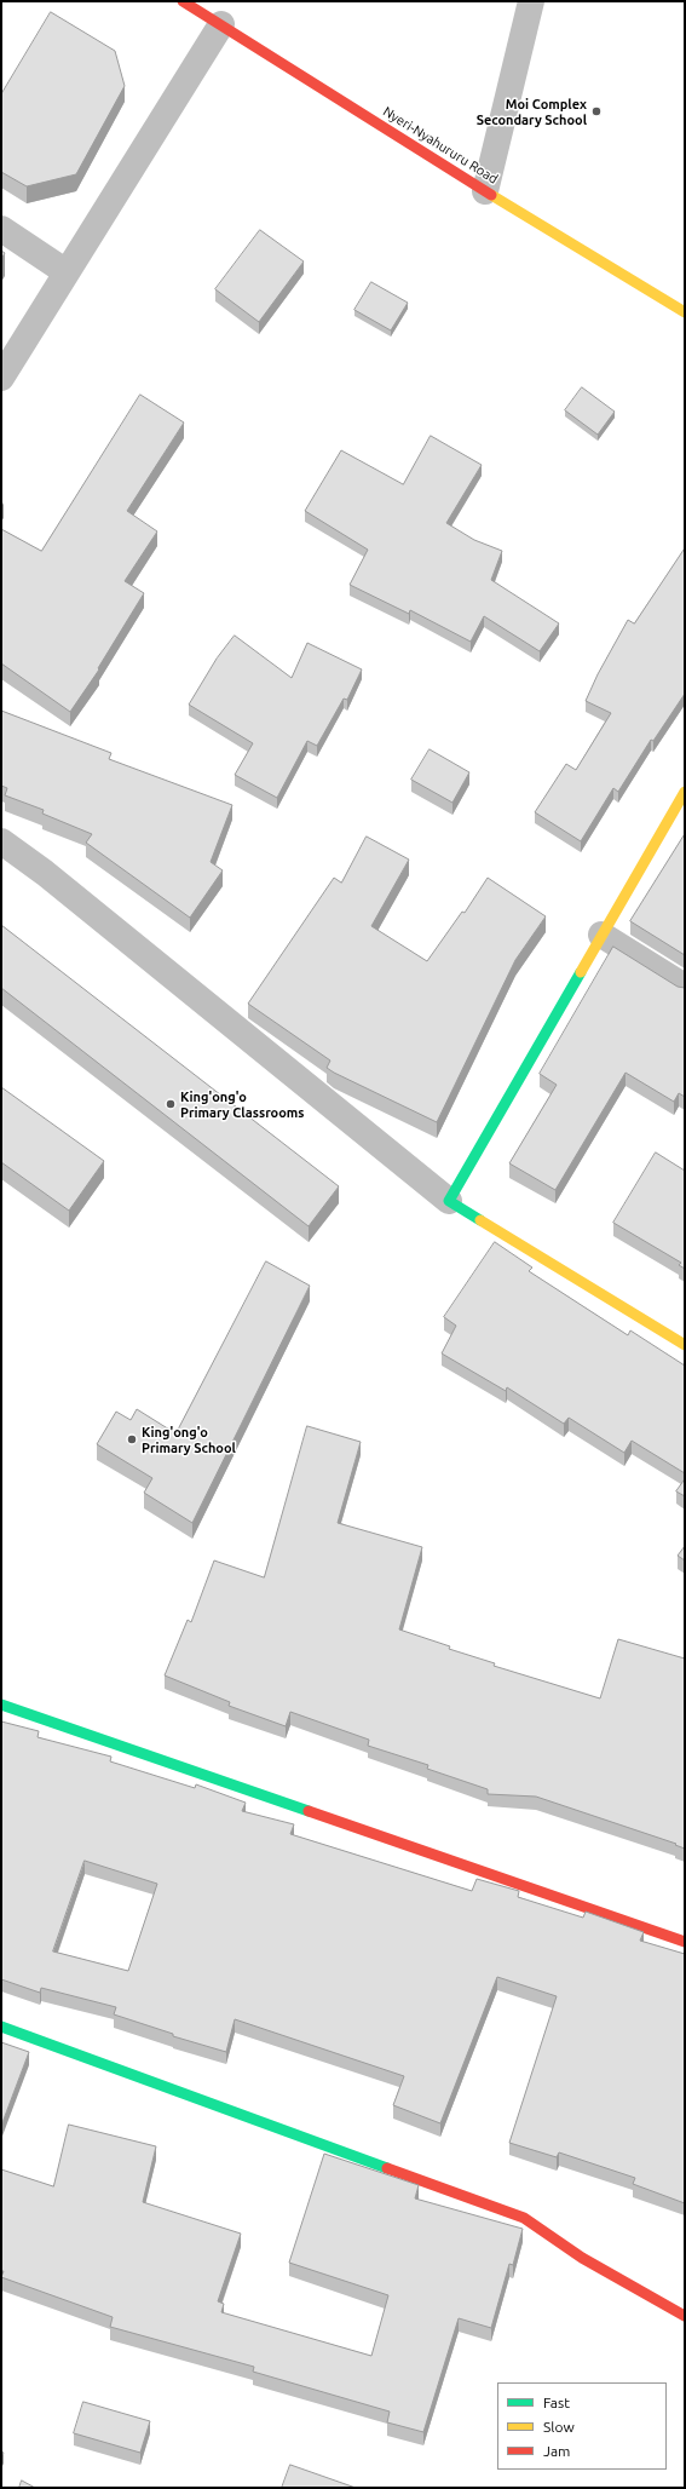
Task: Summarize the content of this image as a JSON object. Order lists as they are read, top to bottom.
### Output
{
  "streets": {
    "street": ["Nyeri-Nyahururu Road"]
  },
  "places": ["Moi Complex Secondary School", "King'ong'o Primary Classrooms", "King'ong'o Primary School"],
  "legend": ["Fast", "Slow", "Jam"]
}
